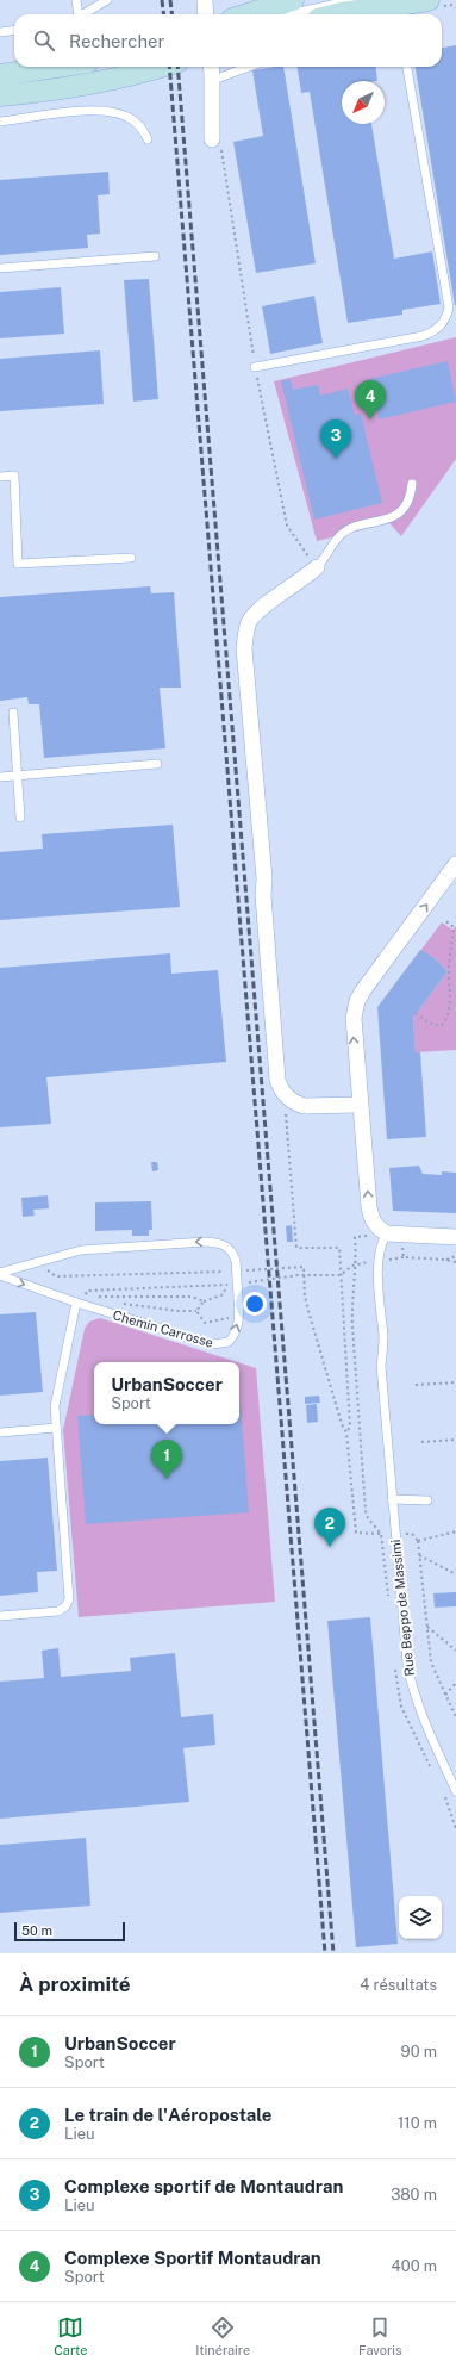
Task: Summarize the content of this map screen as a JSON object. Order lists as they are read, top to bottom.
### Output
{
  "streets": {
    "lane": ["Chemin Carrosse", "Rue Beppo de Massimi"]
  },
  "scale_bar": "50 m",
  "north": "bottom left",
  "page": {
    "search": "Rechercher",
    "pins": [
      "4",
      "3",
      "1",
      "2"
    ],
    "popup": ["UrbanSoccer", "Sport"],
    "scale": "50 m",
    "heading": ["À proximité", "4 résultats"],
    "list": [
      {
        "mark": "1",
        "name": "UrbanSoccer",
        "note": "Sport",
        "value": "90 m"
      },
      {
        "mark": "2",
        "name": "Le train de l'Aéropostale",
        "note": "Lieu",
        "value": "110 m"
      },
      {
        "mark": "3",
        "name": "Complexe sportif de Montaudran",
        "note": "Lieu",
        "value": "380 m"
      },
      {
        "mark": "4",
        "name": "Complexe Sportif Montaudran",
        "note": "Sport",
        "value": "400 m"
      }
    ],
    "nav": ["Carte", "Itinéraire", "Favoris"]
  }
}
